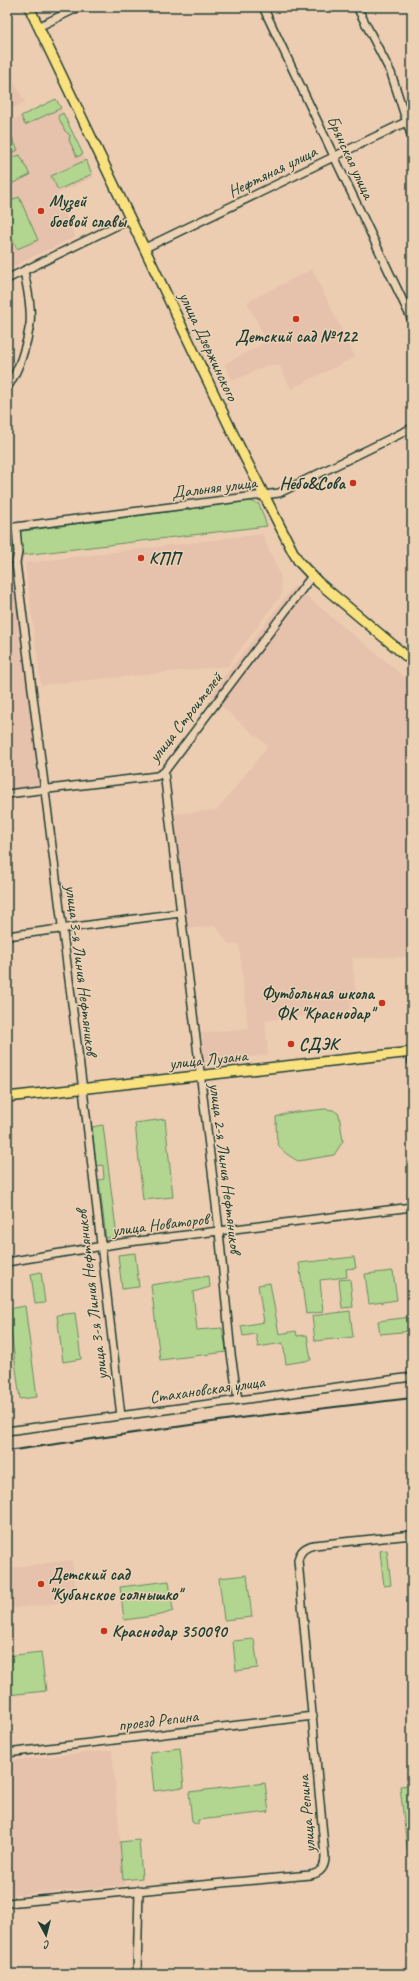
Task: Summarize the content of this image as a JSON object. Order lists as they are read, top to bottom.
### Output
{
  "streets": {
    "main road": ["улица Дзержинского", "улица Лузана"],
    "street": [
      "Брянская улица",
      "Нефтяная улица",
      "Дальняя улица",
      "улица Строителей",
      "улица 3-я Линия Нефтяников",
      "улица 2-я Линия Нефтяников",
      "улица Новаторов",
      "Стахановская улица",
      "проезд Репина",
      "улица Репина"
    ]
  },
  "crossings": [
    ["Брянская улица", "Нефтяная улица"],
    ["Нефтяная улица", "улица Дзержинского"],
    ["улица Дзержинского", "Дальняя улица"],
    ["улица Дзержинского", "улица Строителей"],
    ["Дальняя улица", "улица 3-я Линия Нефтяников"],
    ["улица Строителей", "улица 3-я Линия Нефтяников"],
    ["улица Строителей", "улица 2-я Линия Нефтяников"],
    ["улица 3-я Линия Нефтяников", "улица Лузана"],
    ["улица 3-я Линия Нефтяников", "улица Новаторов"],
    ["улица 3-я Линия Нефтяников", "Стахановская улица"],
    ["улица Лузана", "улица 2-я Линия Нефтяников"],
    ["улица 2-я Линия Нефтяников", "улица Новаторов"],
    ["улица 2-я Линия Нефтяников", "Стахановская улица"],
    ["проезд Репина", "улица Репина"]
  ],
  "places": [
    "Музей боевой славы",
    "Детский сад №122",
    "Небо&Сова",
    "КПП",
    "Футбольная школа ФК \"Краснодар\"",
    "СДЭК",
    "Детский сад \"Кубанское солнышко\"",
    "Краснодар 350090"
  ],
  "north": "bottom"
}
